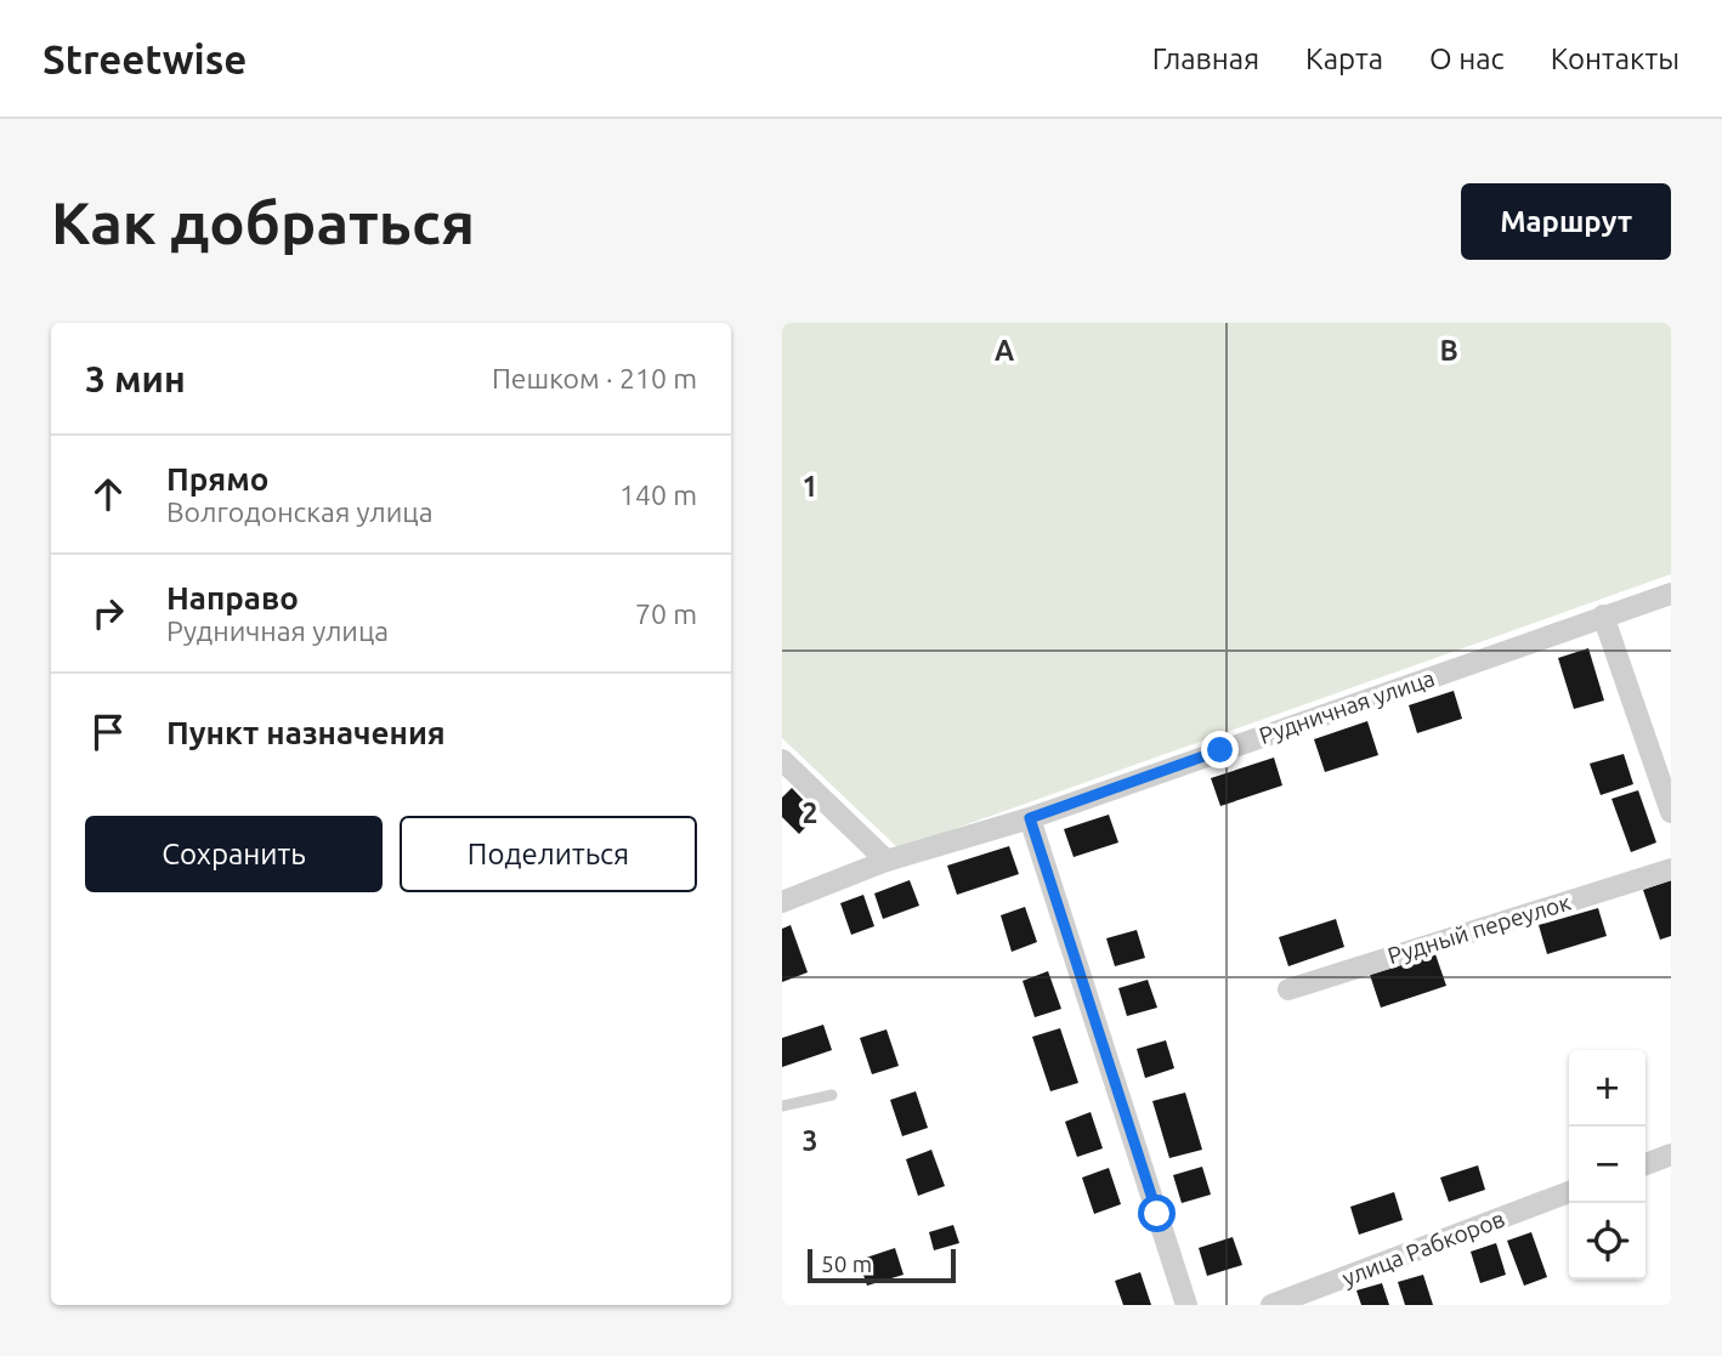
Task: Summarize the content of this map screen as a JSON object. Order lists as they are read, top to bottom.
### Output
{
  "streets": {
    "street": ["Рудничная улица", "Рудный переулок", "улица Рабкоров"]
  },
  "scale_bar": "50 m",
  "page": {
    "header": "Streetwise",
    "nav": [
      "Главная",
      "Карта",
      "О нас",
      "Контакты"
    ],
    "buttons": [
      "Маршрут",
      ["Сохранить", "Поделиться"]
    ],
    "title": "Как добраться",
    "heading": ["3 мин", "Пешком · 210 m"],
    "list": [
      ["Прямо", "Волгодонская улица", "140 m"],
      ["Направо", "Рудничная улица", "70 m"],
      "Пункт назначения"
    ],
    "map_buttons": ["+", "−"],
    "scale": "50 m"
  },
  "grid": {
    "columns": ["A", "B"],
    "rows": ["1", "2", "3"]
  }
}
